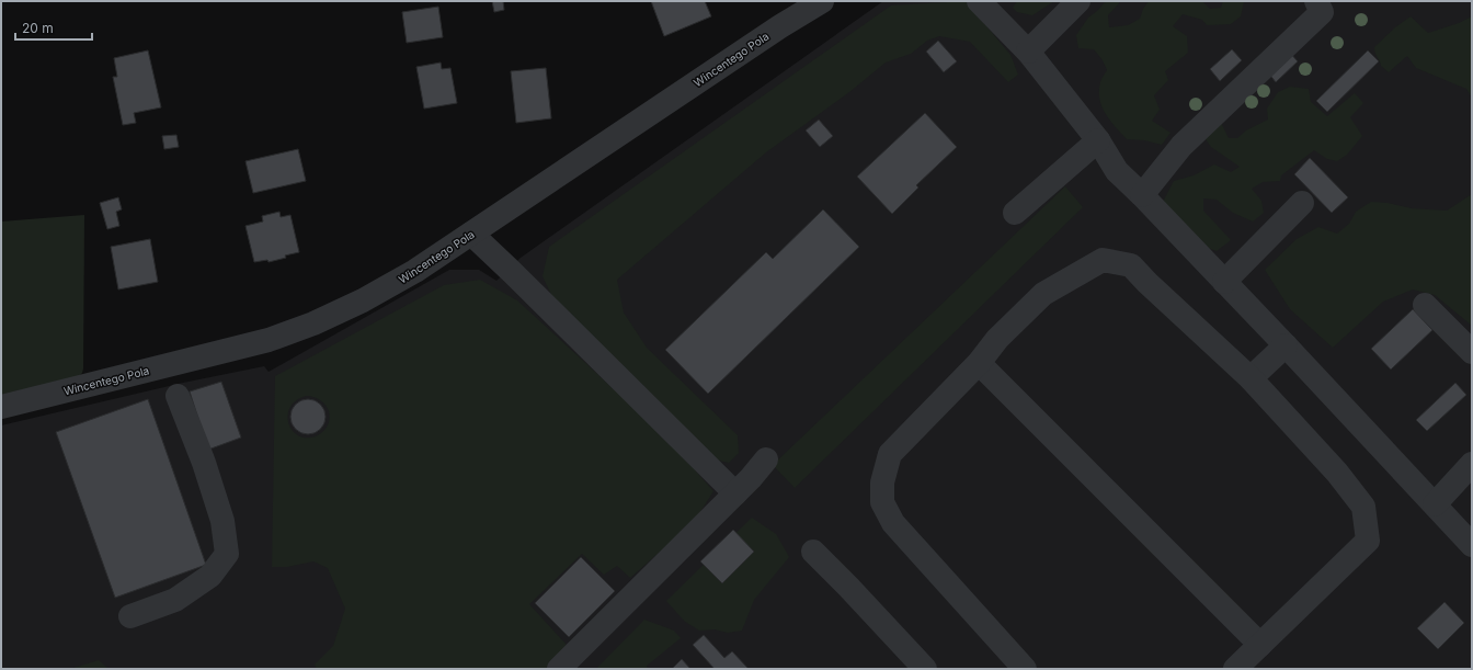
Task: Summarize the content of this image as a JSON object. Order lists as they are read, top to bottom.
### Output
{
  "streets": {
    "street": ["Wincentego Pola"]
  },
  "scale_bar": "20 m"
}
